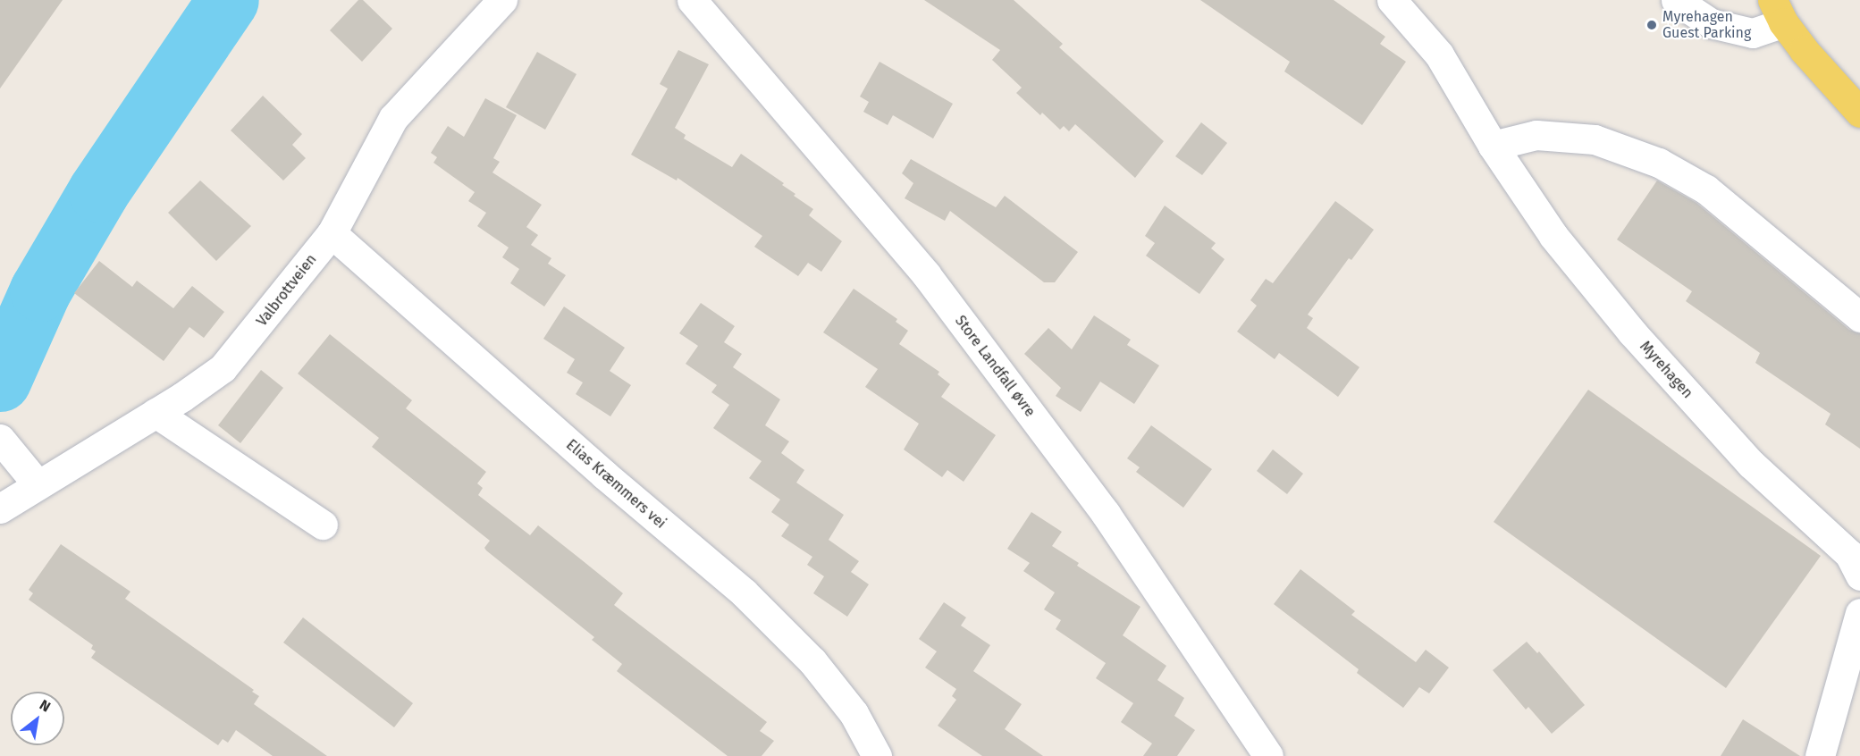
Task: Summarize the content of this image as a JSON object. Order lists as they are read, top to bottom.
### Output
{
  "streets": {
    "street": [
      "Valbrottveien",
      "Store Landfall øvre",
      "Myrehagen",
      "Elias Kræmmers vei"
    ]
  },
  "crossings": [
    ["Valbrottveien", "Elias Kræmmers vei"]
  ],
  "places": ["Myrehagen Guest Parking"],
  "north": "top right"
}
